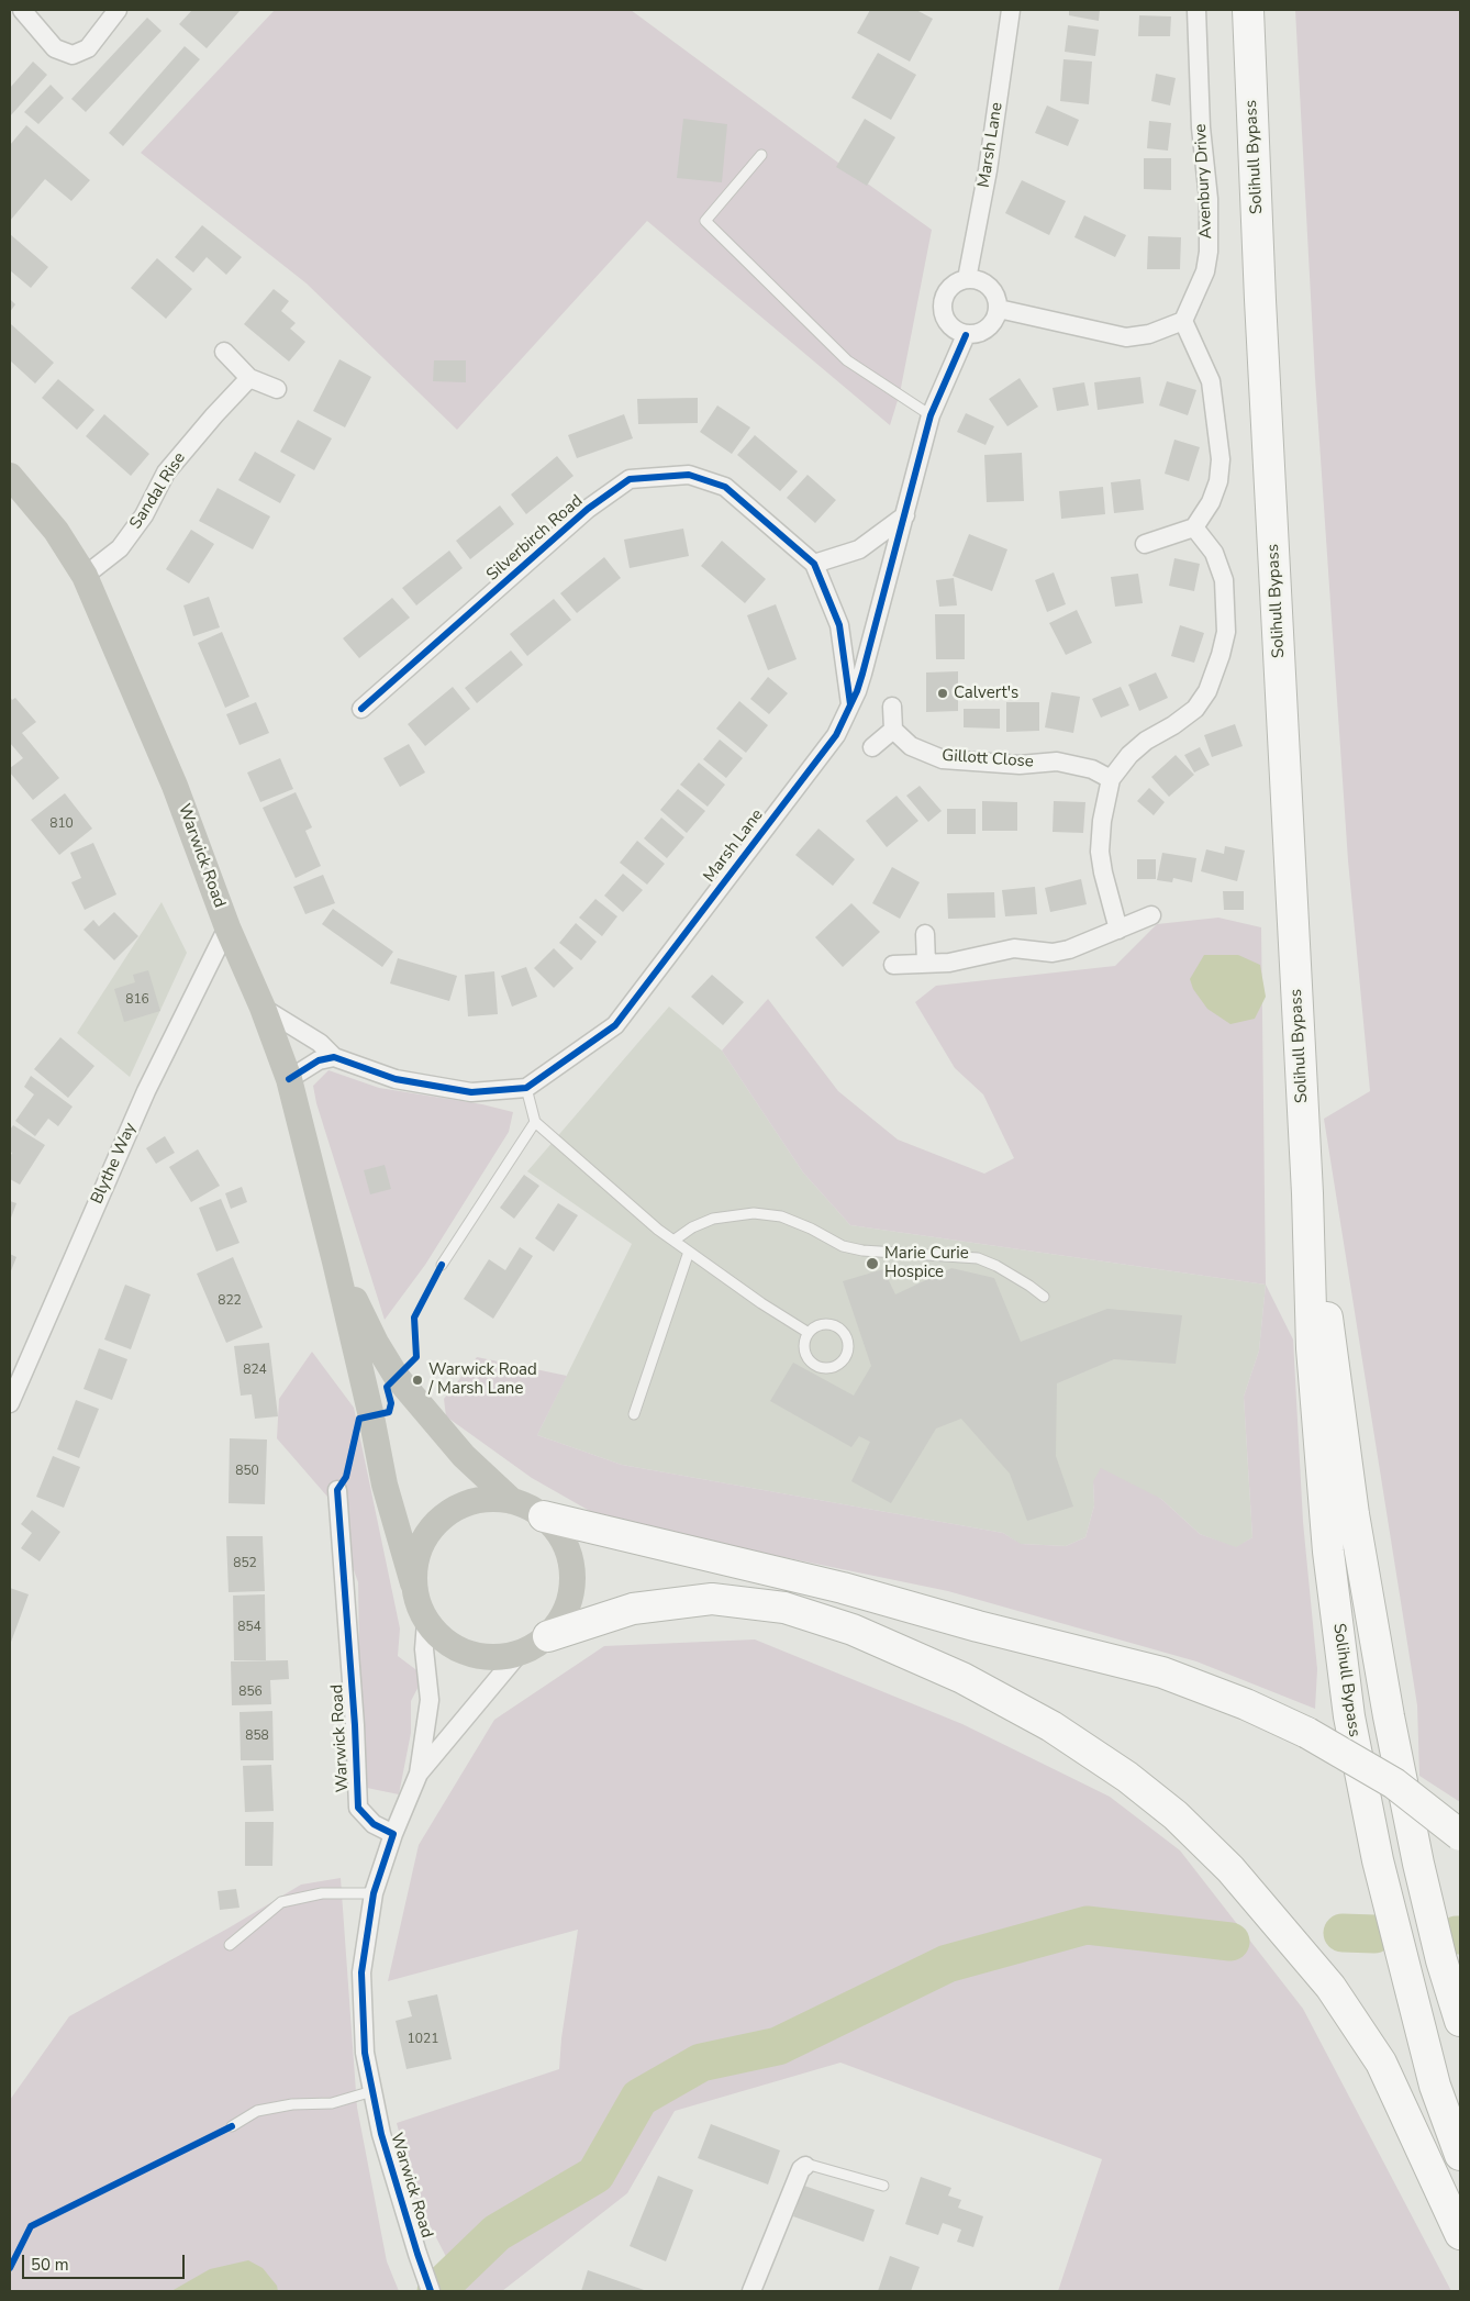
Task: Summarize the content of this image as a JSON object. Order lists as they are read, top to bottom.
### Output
{
  "streets": {
    "highway": ["Solihull Bypass"],
    "main road": ["Warwick Road"],
    "street": [
      "Marsh Lane",
      "Avenbury Drive",
      "Sandal Rise",
      "Silverbirch Road",
      "Gillott Close",
      "Blythe Way"
    ]
  },
  "crossings": [
    ["Marsh Lane", "Silverbirch Road"],
    ["Sandal Rise", "Warwick Road"],
    ["Warwick Road", "Blythe Way"]
  ],
  "places": ["Calvert's", "Marie Curie Hospice", "Warwick Road / Marsh Lane"],
  "house_numbers": [
    "810",
    "816",
    "822",
    "824",
    "850",
    "852",
    "854",
    "856",
    "858",
    "1021"
  ],
  "scale_bar": "50 m"
}
